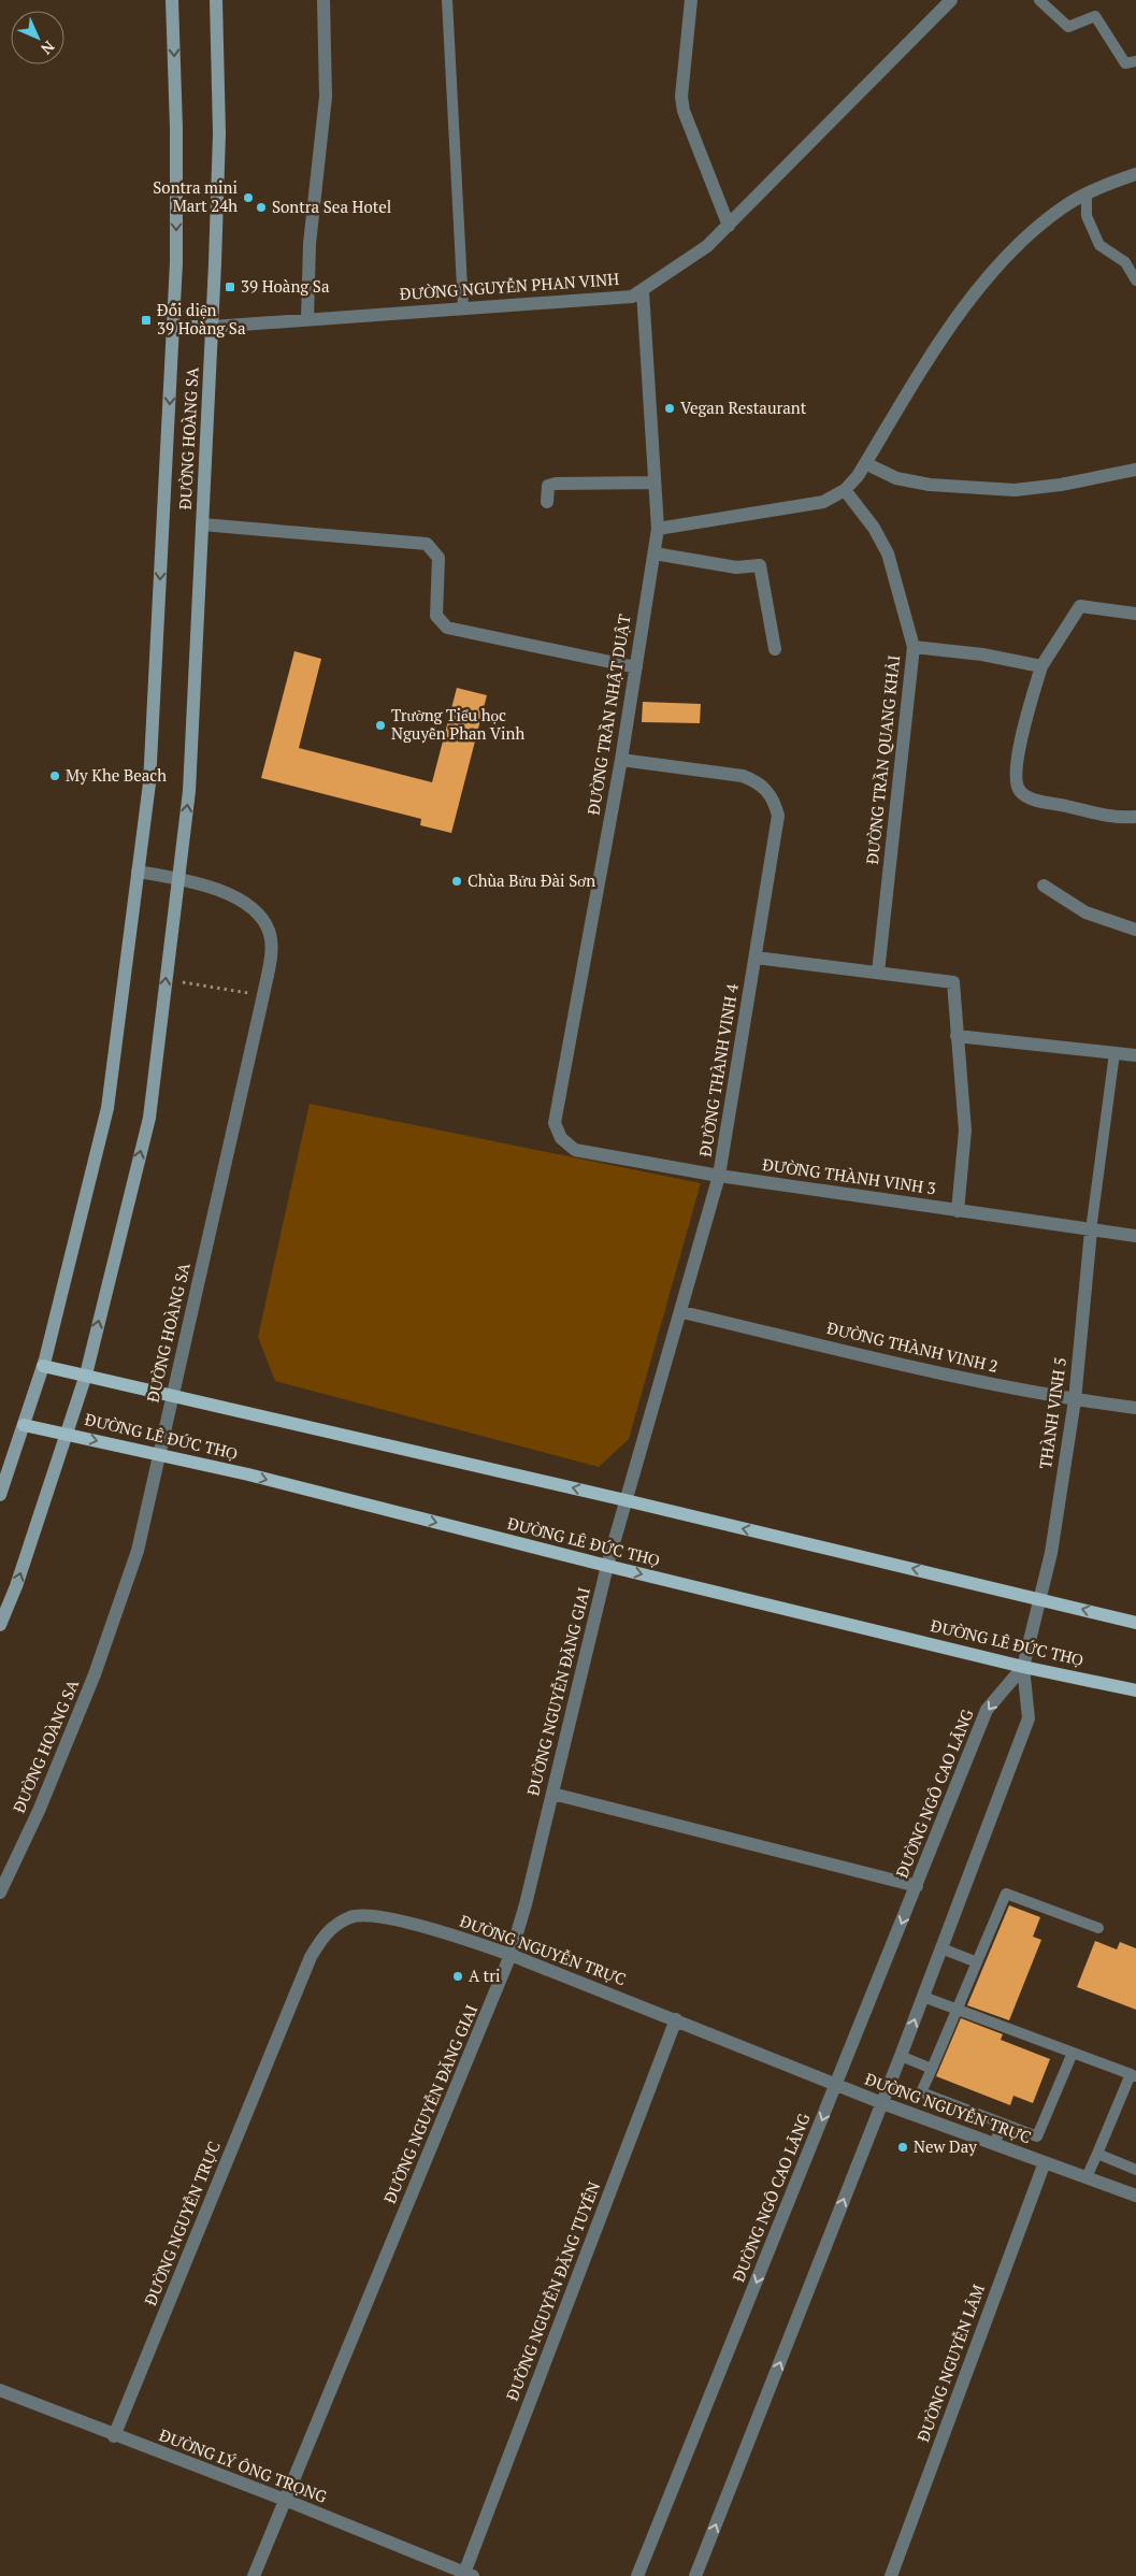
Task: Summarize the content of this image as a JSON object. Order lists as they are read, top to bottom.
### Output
{
  "streets": {
    "main road": ["ĐƯỜNG HOÀNG SA", "ĐƯỜNG LÊ ĐỨC THỌ"],
    "street": [
      "ĐƯỜNG NGUYỄN PHAN VINH",
      "ĐƯỜNG TRẦN NHẬT DUẬT",
      "ĐƯỜNG TRẦN QUANG KHẢI",
      "ĐƯỜNG THÀNH VINH 4",
      "ĐƯỜNG THÀNH VINH 3",
      "ĐƯỜNG THÀNH VINH 2",
      "THÀNH VINH 5",
      "ĐƯỜNG NGUYỄN ĐĂNG GIAI",
      "ĐƯỜNG NGÔ CAO LÃNG",
      "ĐƯỜNG NGUYỄN TRỰC",
      "ĐƯỜNG NGUYỄN ĐĂNG TUYẾN",
      "ĐƯỜNG NGUYỄN LÂM",
      "ĐƯỜNG LÝ ÔNG TRỌNG"
    ]
  },
  "crossings": [
    ["ĐƯỜNG NGUYỄN PHAN VINH", "ĐƯỜNG HOÀNG SA"],
    ["ĐƯỜNG NGUYỄN PHAN VINH", "ĐƯỜNG TRẦN NHẬT DUẬT"],
    ["ĐƯỜNG HOÀNG SA", "ĐƯỜNG LÊ ĐỨC THỌ"],
    ["ĐƯỜNG TRẦN NHẬT DUẬT", "ĐƯỜNG THÀNH VINH 4"],
    ["ĐƯỜNG TRẦN NHẬT DUẬT", "ĐƯỜNG THÀNH VINH 3"],
    ["ĐƯỜNG THÀNH VINH 4", "ĐƯỜNG THÀNH VINH 3"],
    ["ĐƯỜNG THÀNH VINH 4", "ĐƯỜNG THÀNH VINH 2"],
    ["ĐƯỜNG THÀNH VINH 4", "ĐƯỜNG NGUYỄN ĐĂNG GIAI"],
    ["ĐƯỜNG THÀNH VINH 3", "THÀNH VINH 5"],
    ["ĐƯỜNG THÀNH VINH 2", "THÀNH VINH 5"],
    ["THÀNH VINH 5", "ĐƯỜNG LÊ ĐỨC THỌ"],
    ["THÀNH VINH 5", "ĐƯỜNG NGÔ CAO LÃNG"],
    ["ĐƯỜNG LÊ ĐỨC THỌ", "ĐƯỜNG NGUYỄN ĐĂNG GIAI"],
    ["ĐƯỜNG LÊ ĐỨC THỌ", "ĐƯỜNG NGÔ CAO LÃNG"],
    ["ĐƯỜNG NGUYỄN ĐĂNG GIAI", "ĐƯỜNG NGUYỄN TRỰC"],
    ["ĐƯỜNG NGUYỄN ĐĂNG GIAI", "ĐƯỜNG LÝ ÔNG TRỌNG"],
    ["ĐƯỜNG NGÔ CAO LÃNG", "ĐƯỜNG NGUYỄN TRỰC"],
    ["ĐƯỜNG NGUYỄN TRỰC", "ĐƯỜNG NGUYỄN ĐĂNG TUYẾN"],
    ["ĐƯỜNG NGUYỄN TRỰC", "ĐƯỜNG NGUYỄN LÂM"],
    ["ĐƯỜNG NGUYỄN TRỰC", "ĐƯỜNG LÝ ÔNG TRỌNG"],
    ["ĐƯỜNG NGUYỄN ĐĂNG TUYẾN", "ĐƯỜNG LÝ ÔNG TRỌNG"]
  ],
  "places": {
    "other": [
      "Sontra mini Mart 24h",
      "Sontra Sea Hotel",
      "Vegan Restaurant",
      "Trường Tiểu học Nguyễn Phan Vinh",
      "My Khe Beach",
      "Chùa Bửu Đài Sơn",
      "A tri",
      "New Day"
    ],
    "transit": ["39 Hoàng Sa", "Đối diện 39 Hoàng Sa"]
  },
  "north": "bottom right"
}
